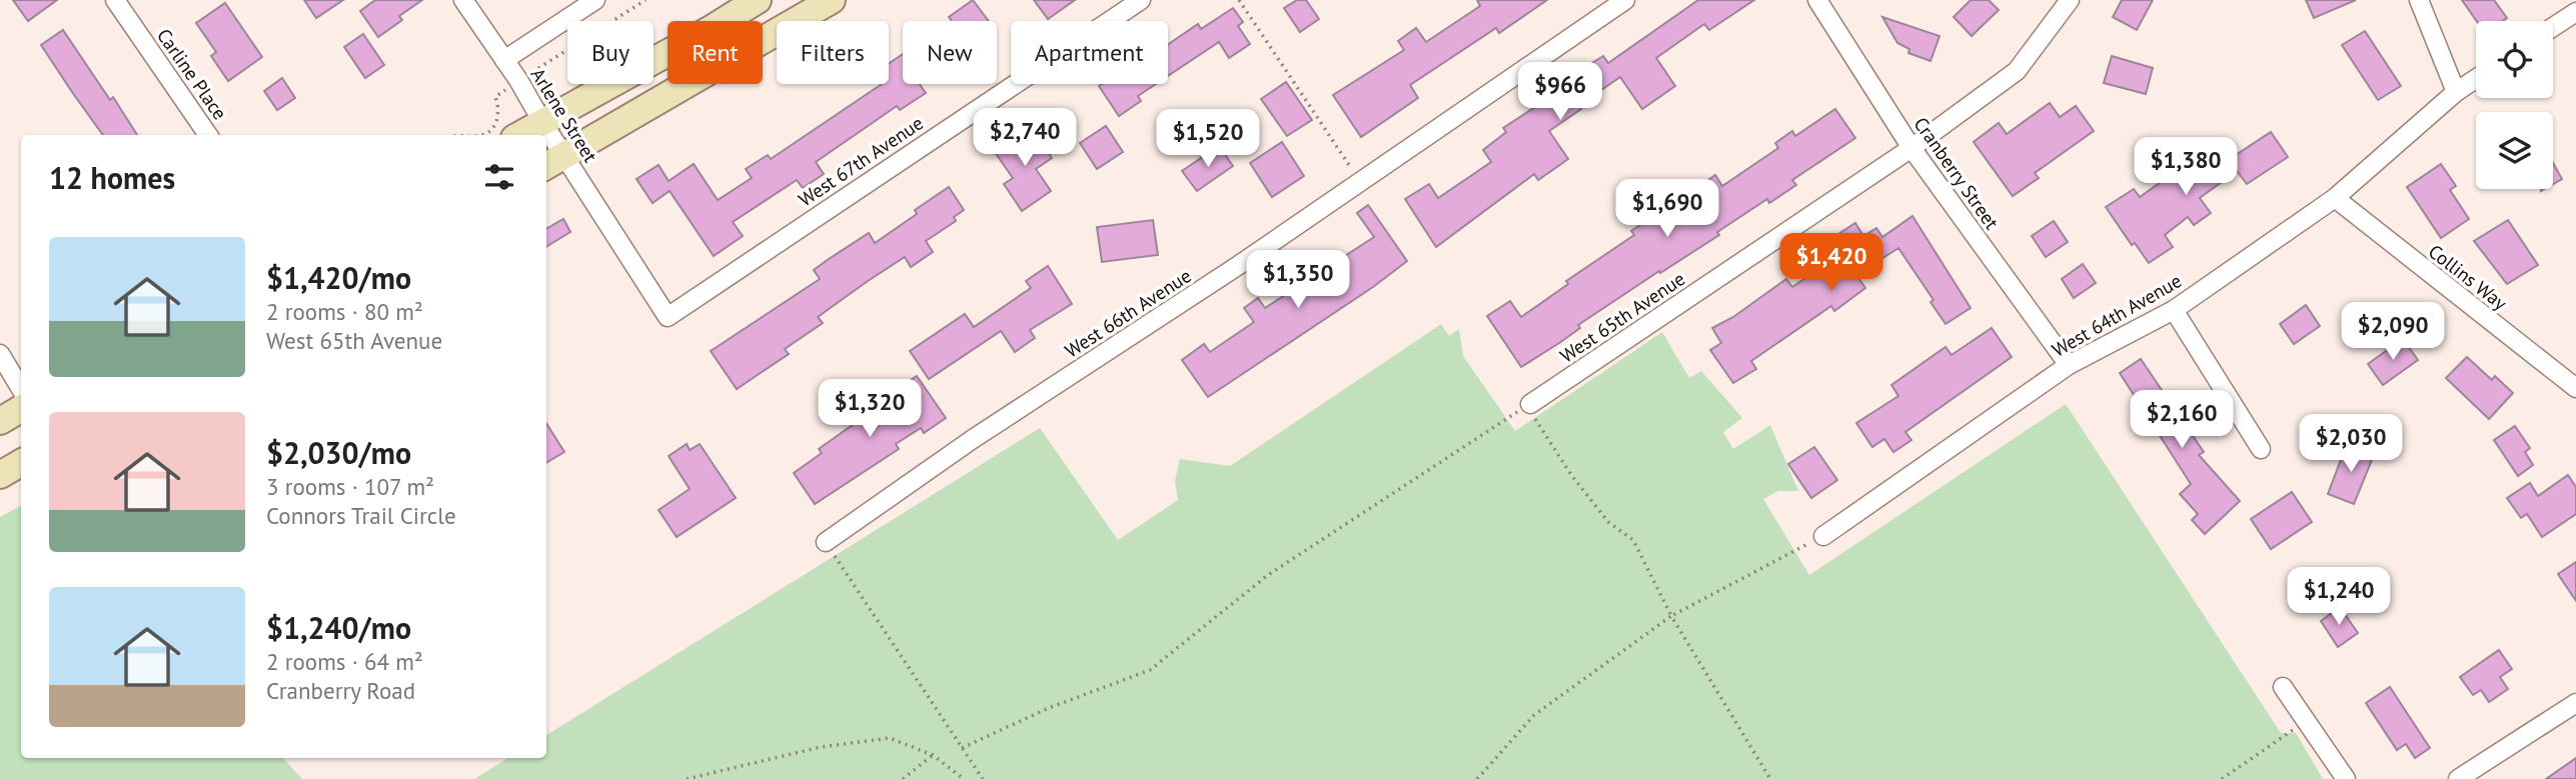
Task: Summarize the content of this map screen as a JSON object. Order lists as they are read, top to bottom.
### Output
{
  "streets": {
    "street": [
      "Carline Place",
      "Arlene Street",
      "West 67th Avenue",
      "Cranberry Street",
      "Collins Way",
      "West 66th Avenue",
      "West 64th Avenue",
      "West 65th Avenue"
    ]
  },
  "crossings": [
    ["Arlene Street", "West 67th Avenue"],
    ["Cranberry Street", "West 64th Avenue"],
    ["Cranberry Street", "West 65th Avenue"],
    ["Collins Way", "West 64th Avenue"]
  ],
  "page": {
    "chip": [
      "Buy",
      "Rent",
      "Filters",
      "New",
      "Apartment"
    ],
    "price": [
      "$966",
      "$2,740",
      "$1,520",
      "$1,380",
      "$1,690",
      "$1,420",
      "$1,350",
      "$2,090",
      "$1,320",
      "$2,160",
      "$2,030",
      "$1,240"
    ],
    "heading": "12 homes",
    "list": [
      {
        "name": "$1,420/mo",
        "note": "2 rooms · 80 m² · West 65th Avenue"
      },
      {
        "name": "$2,030/mo",
        "note": "3 rooms · 107 m² · Connors Trail Circle"
      },
      {
        "name": "$1,240/mo",
        "note": "2 rooms · 64 m² · Cranberry Road"
      }
    ]
  }
}
